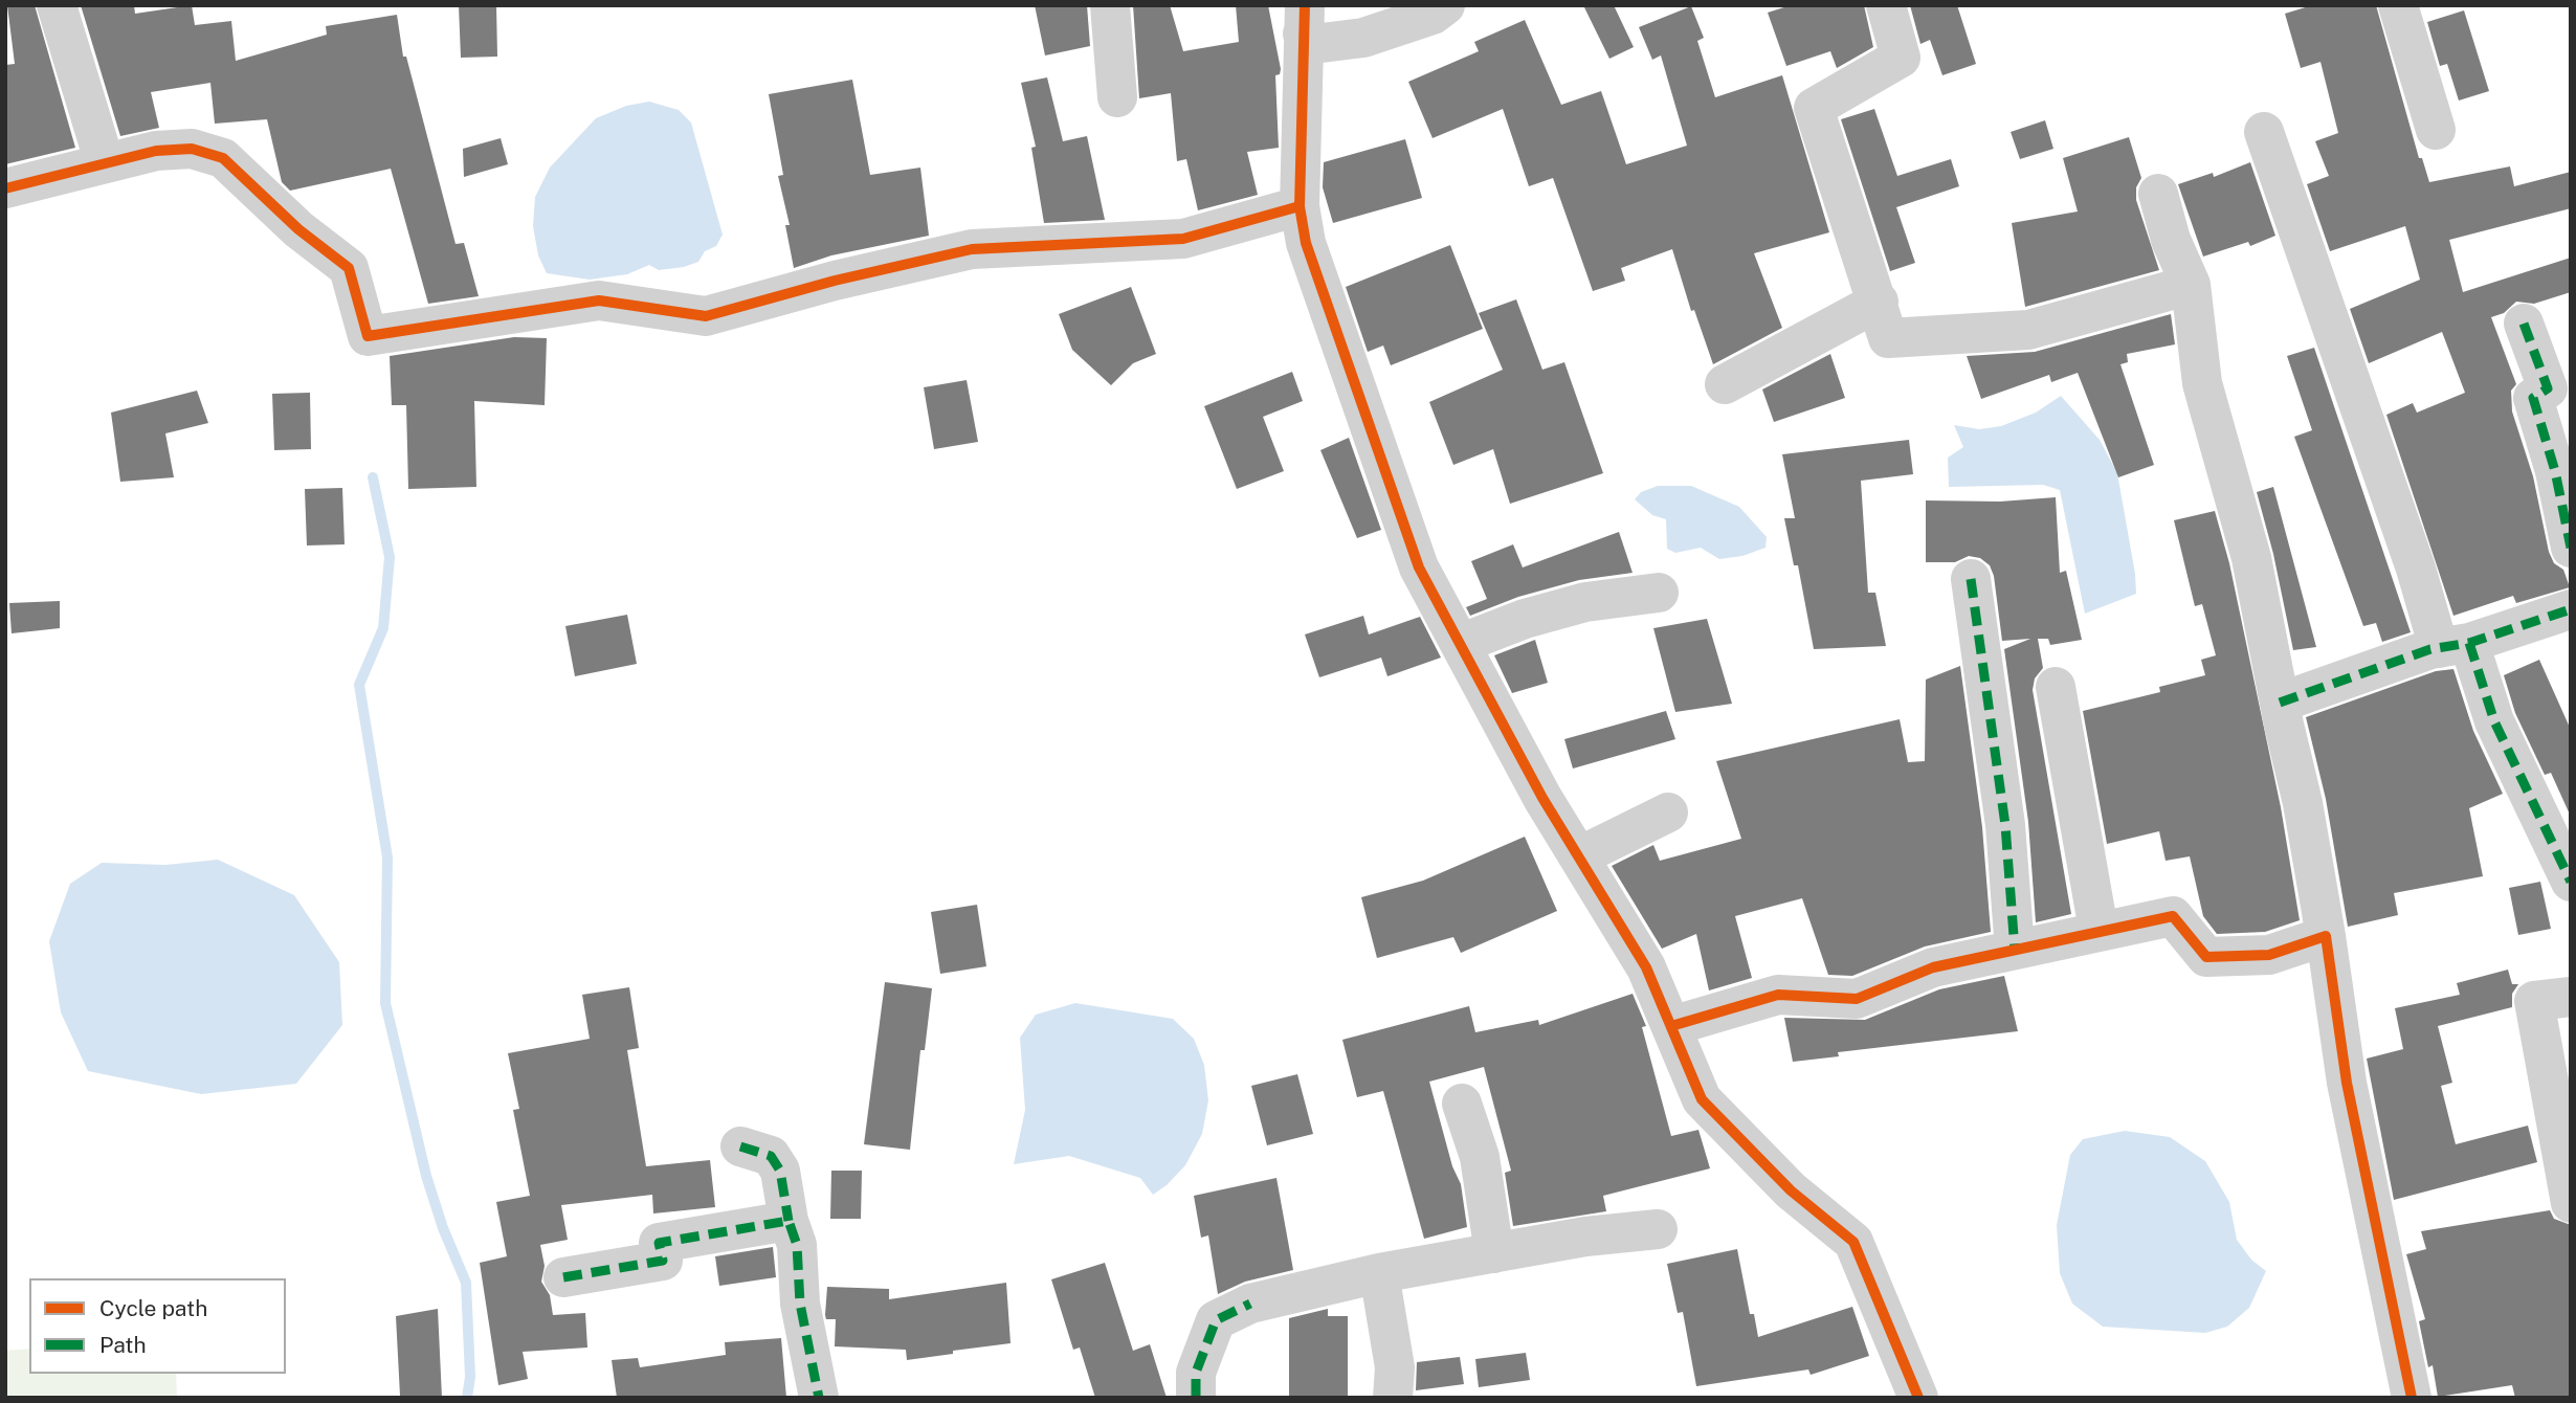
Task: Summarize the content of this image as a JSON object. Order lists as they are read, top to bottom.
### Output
{
  "legend": ["Cycle path", "Path"]
}
